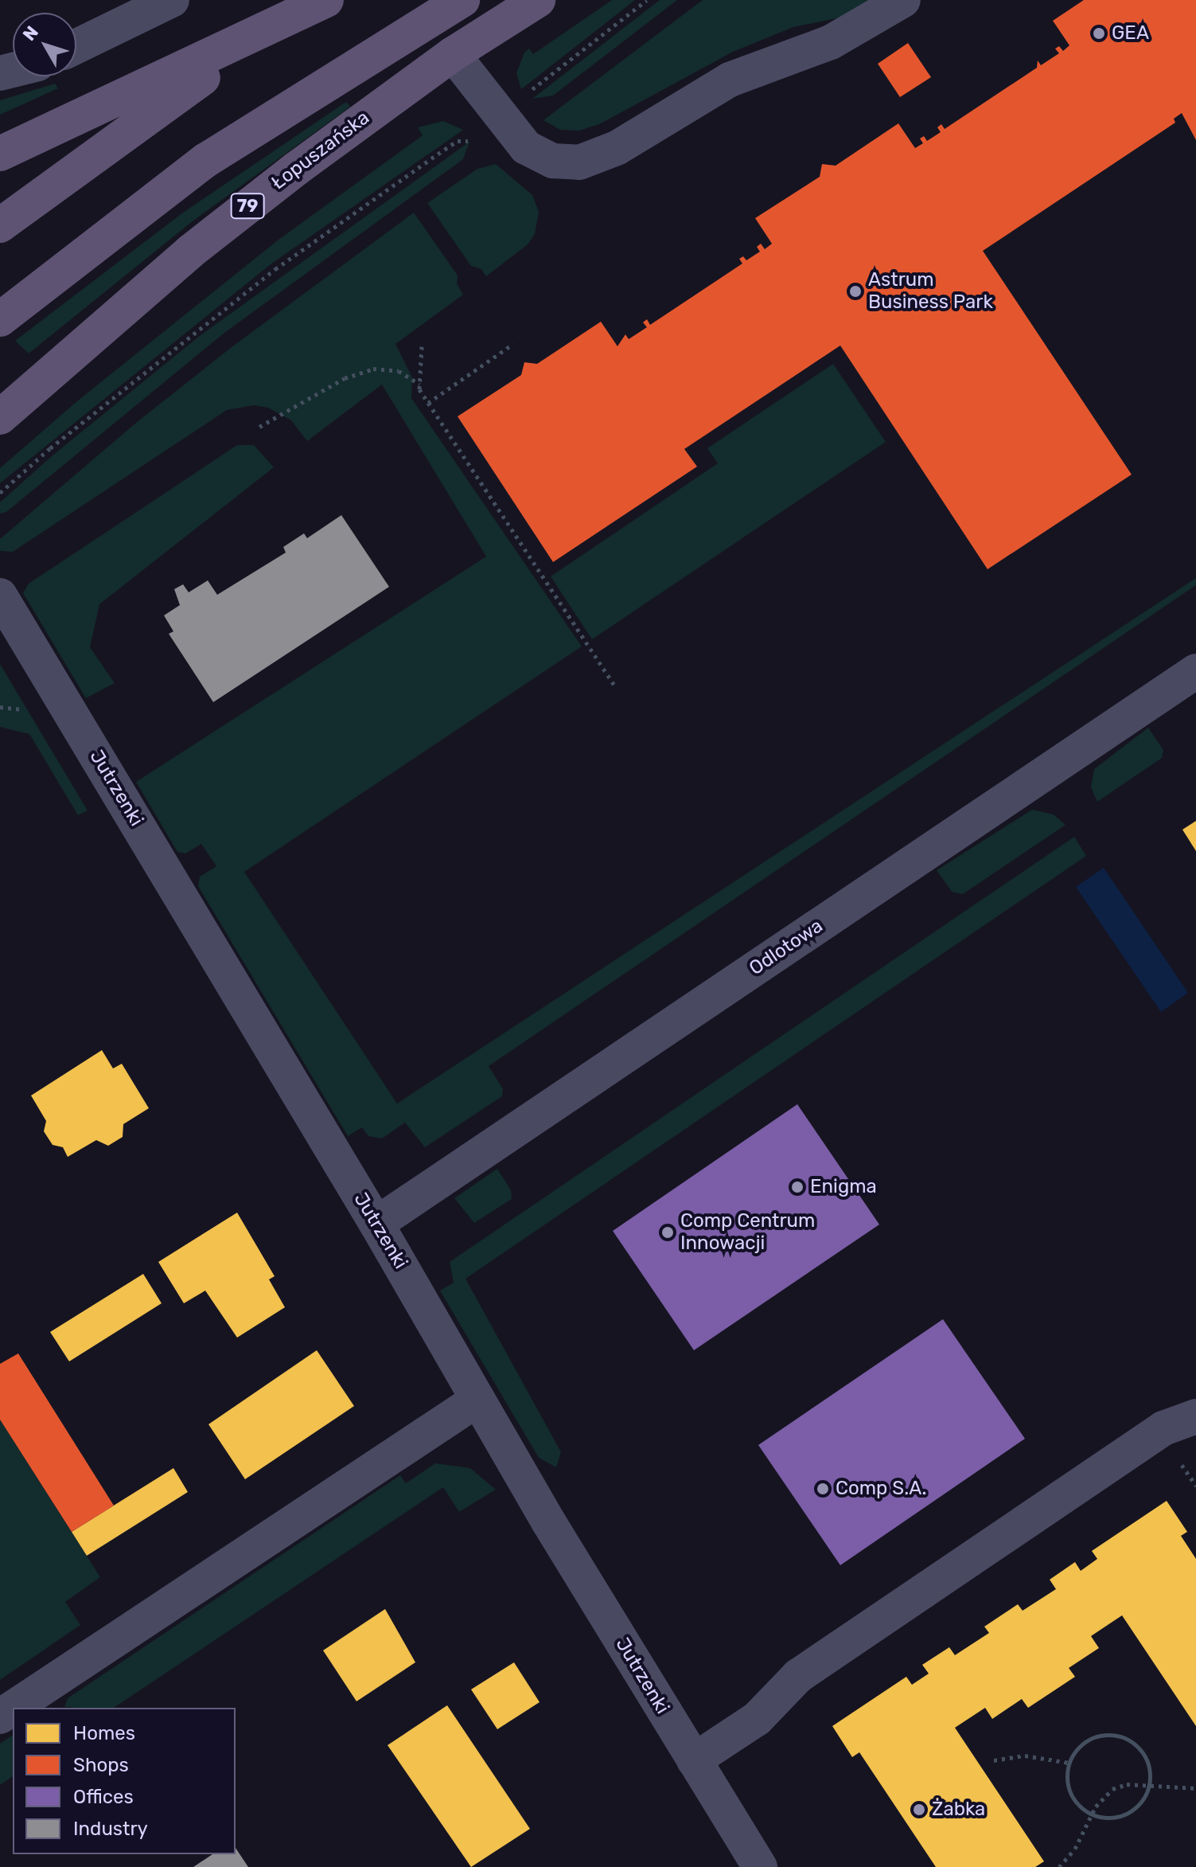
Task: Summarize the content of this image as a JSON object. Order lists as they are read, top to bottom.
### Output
{
  "streets": {
    "main road": ["Łopuszańska", "79"],
    "street": ["Jutrzenki", "Odlotowa"]
  },
  "crossings": [
    ["Jutrzenki", "Odlotowa"]
  ],
  "places": [
    "GEA",
    "Astrum Business Park",
    "Enigma",
    "Comp Centrum Innowacji",
    "Comp S.A.",
    "Żabka"
  ],
  "legend": [
    "Homes",
    "Shops",
    "Offices",
    "Industry"
  ],
  "north": "top left"
}
